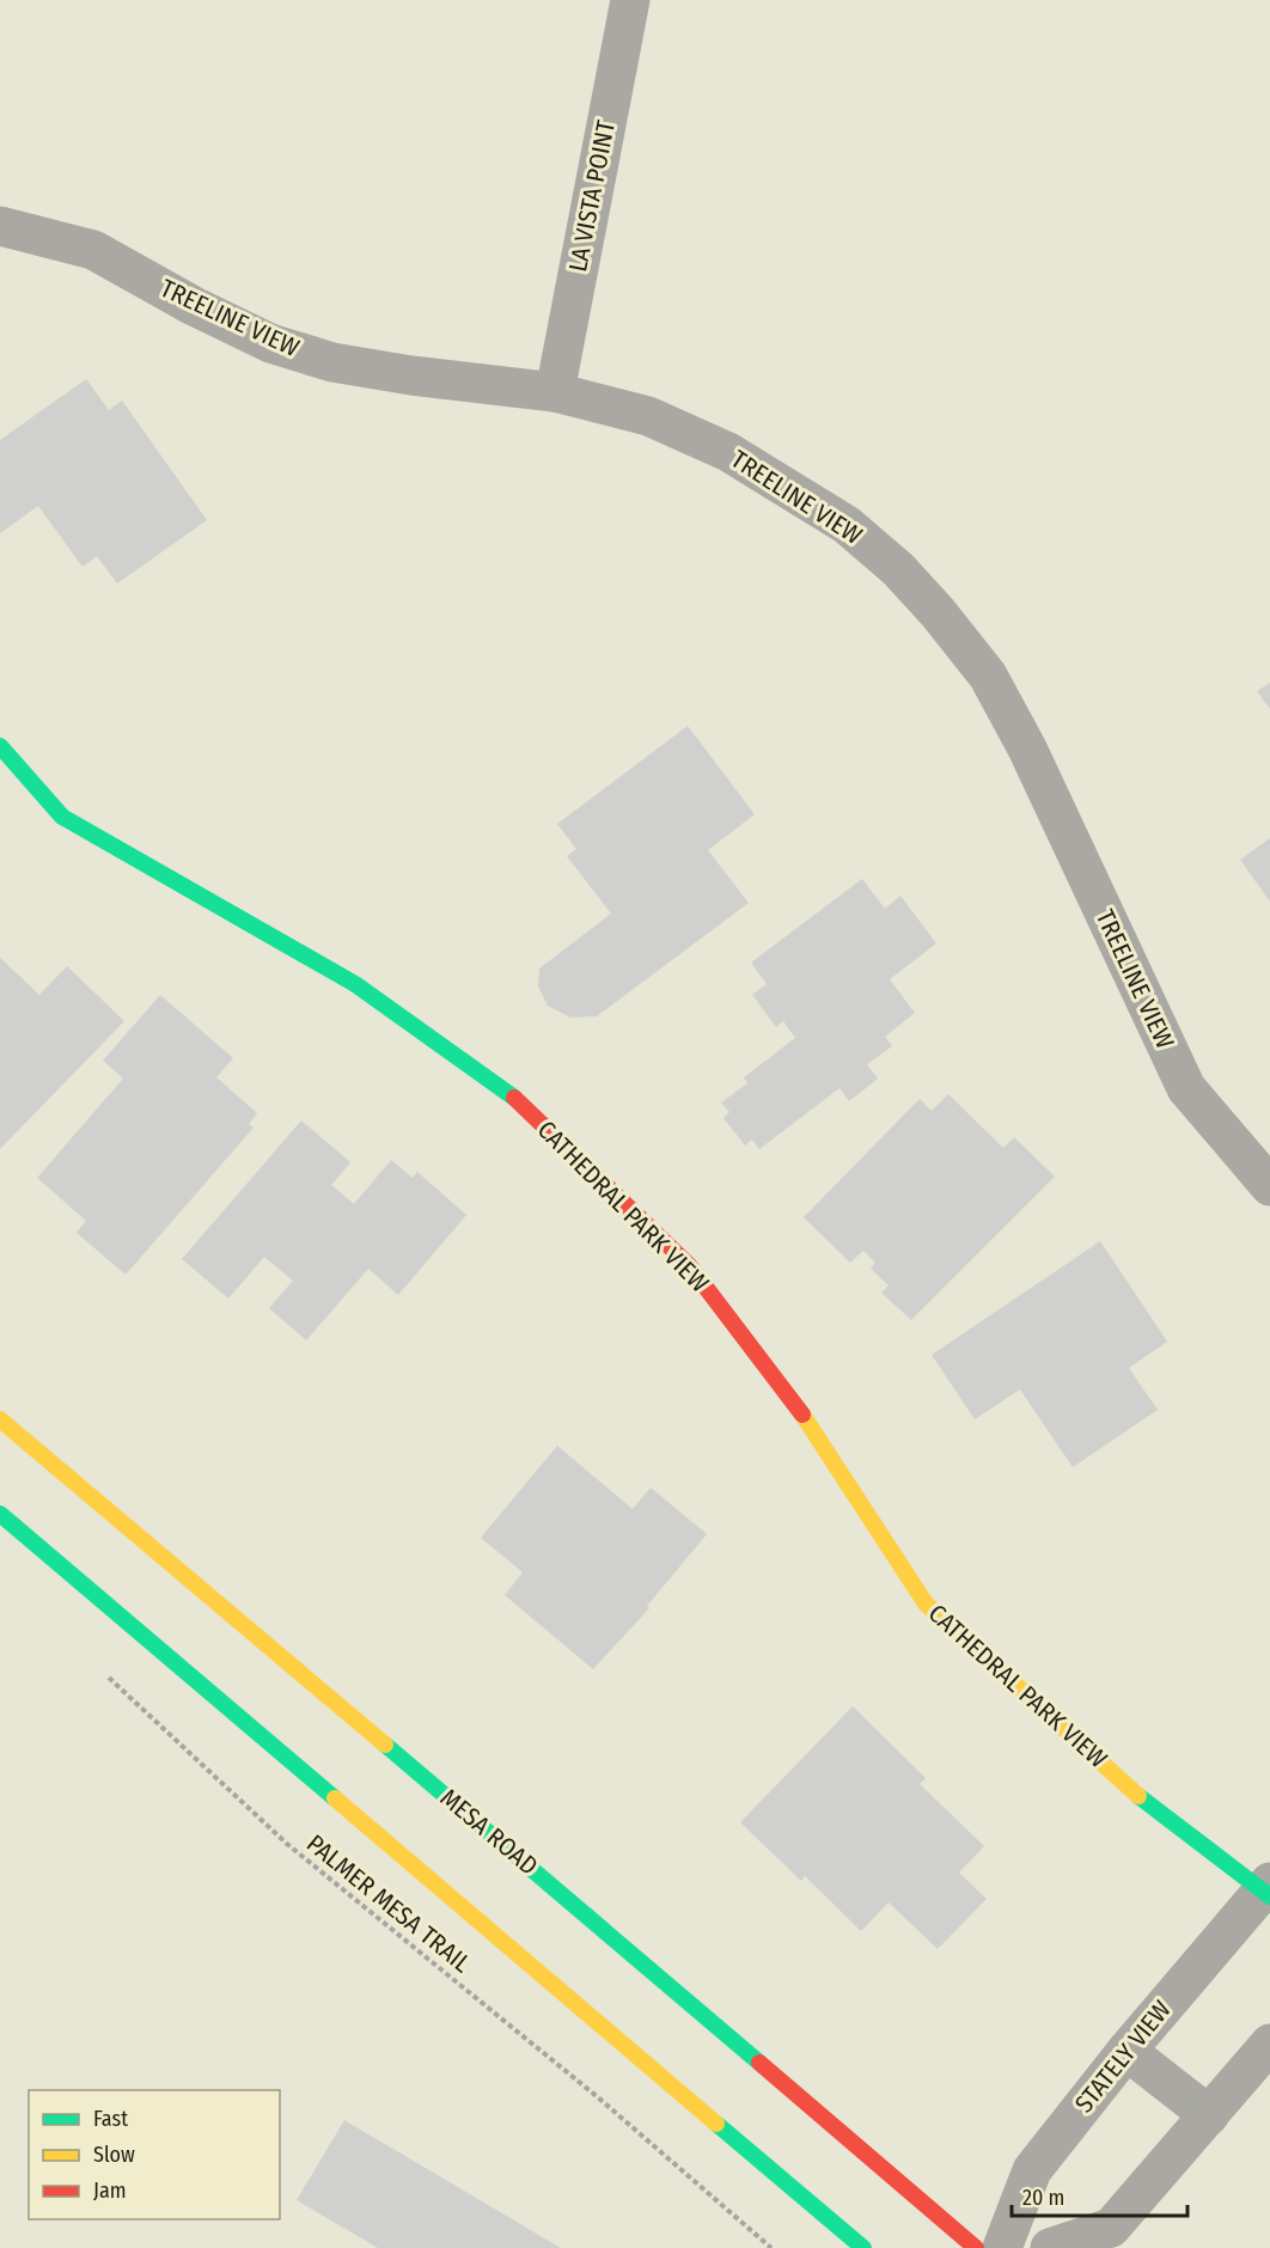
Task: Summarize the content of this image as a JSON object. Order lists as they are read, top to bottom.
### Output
{
  "streets": {
    "main road": ["CATHEDRAL PARK VIEW", "MESA ROAD"],
    "street": ["LA VISTA POINT", "TREELINE VIEW", "STATELY VIEW"],
    "path": ["PALMER MESA TRAIL"]
  },
  "crossings": [
    ["LA VISTA POINT", "TREELINE VIEW"],
    ["CATHEDRAL PARK VIEW", "STATELY VIEW"]
  ],
  "legend": ["Fast", "Slow", "Jam"],
  "scale_bar": "20 m"
}
